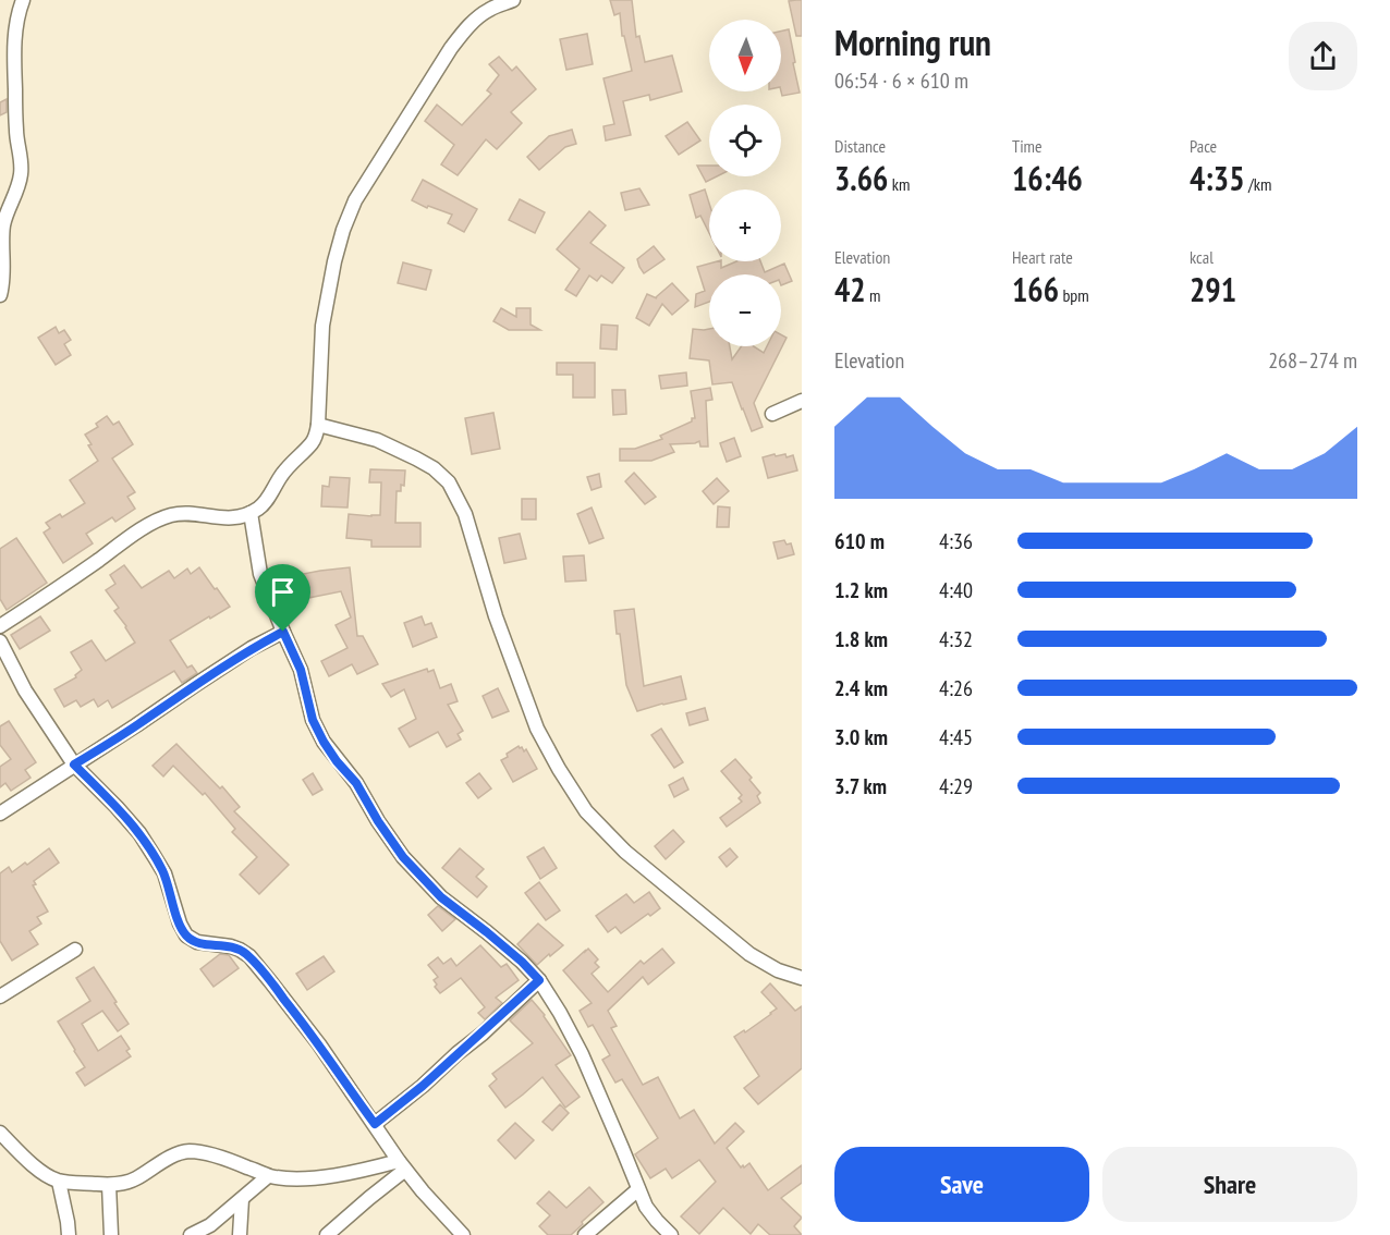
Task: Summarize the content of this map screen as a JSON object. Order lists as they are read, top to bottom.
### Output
{
  "north": "bottom",
  "page": {
    "heading": ["Morning run", "06:54 · 6 × 610 m"],
    "map_buttons": ["+", "−"],
    "stats": [
      ["Distance", "3.66 km"],
      ["Time", "16:46"],
      ["Pace", "4:35 /km"],
      ["Elevation", "42 m"],
      ["Heart rate", "166 bpm"],
      ["kcal", "291"]
    ],
    "chart": ["Elevation", "268–274 m"],
    "list": [
      {
        "name": "610 m",
        "note": "4:36"
      },
      {
        "name": "1.2 km",
        "note": "4:40"
      },
      {
        "name": "1.8 km",
        "note": "4:32"
      },
      {
        "name": "2.4 km",
        "note": "4:26"
      },
      {
        "name": "3.0 km",
        "note": "4:45"
      },
      {
        "name": "3.7 km",
        "note": "4:29"
      }
    ],
    "buttons": ["Save", "Share"]
  }
}
